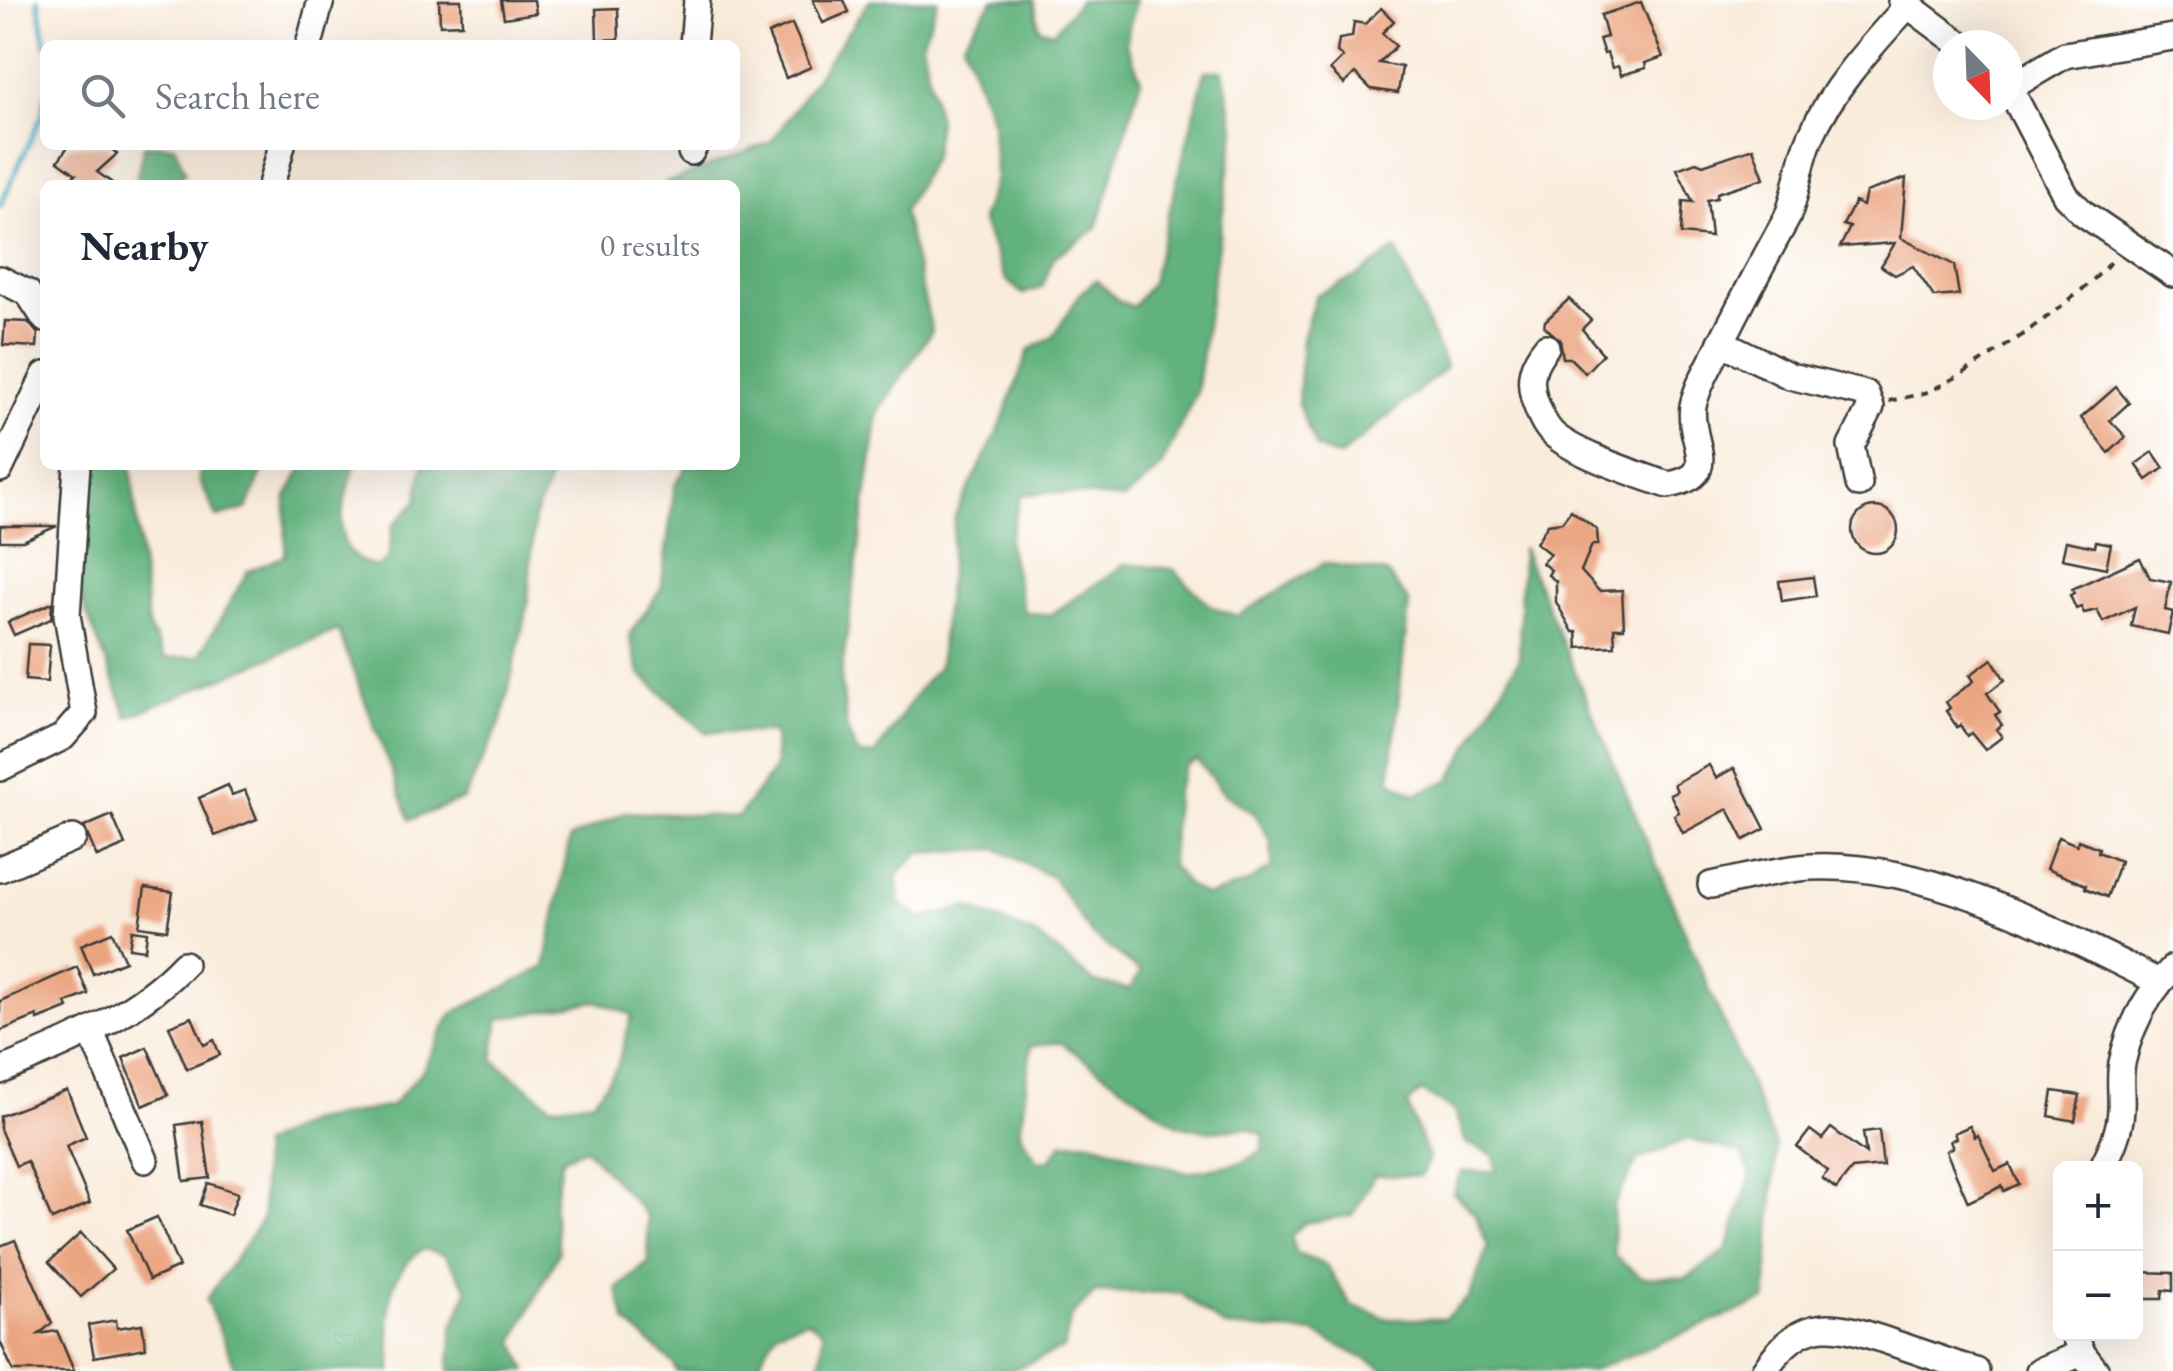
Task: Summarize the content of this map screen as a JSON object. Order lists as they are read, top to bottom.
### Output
{
  "north": "bottom right",
  "page": {
    "search": "Search here",
    "heading": ["Nearby", "0 results"],
    "map_buttons": ["+", "−"]
  }
}
